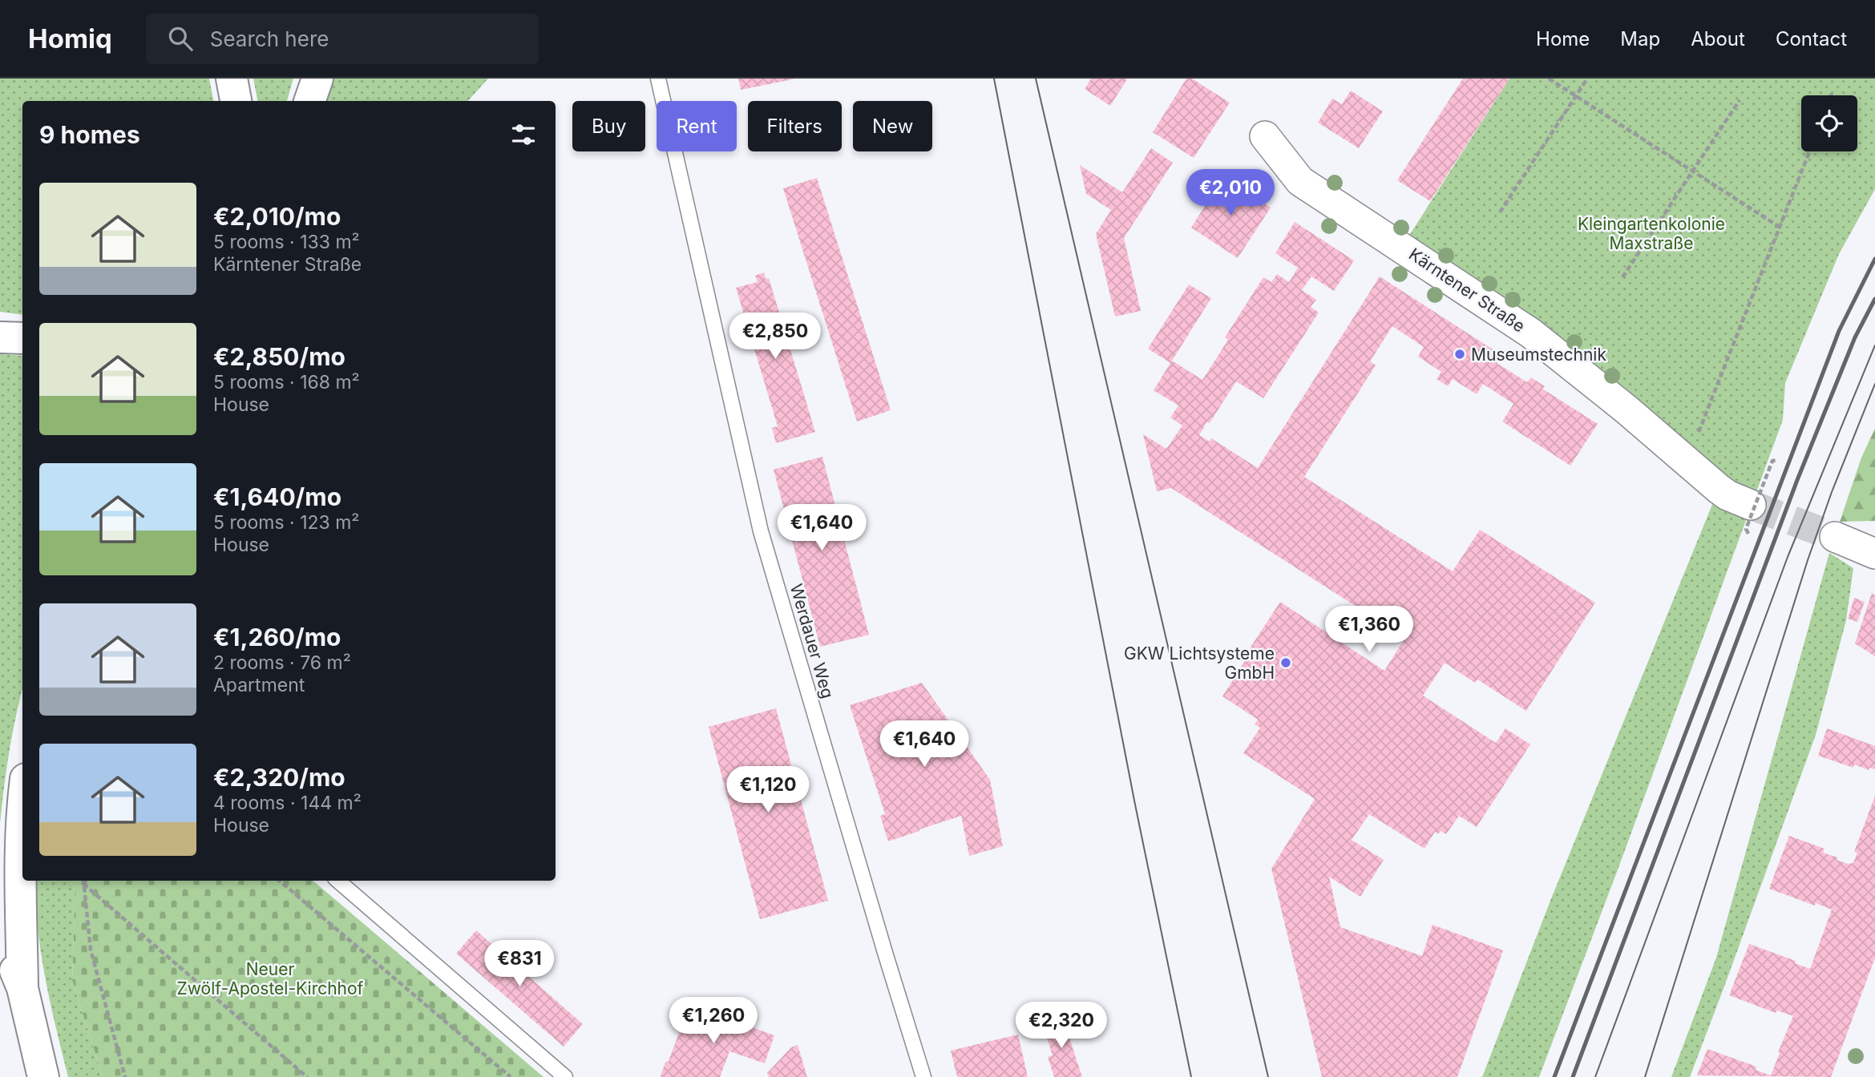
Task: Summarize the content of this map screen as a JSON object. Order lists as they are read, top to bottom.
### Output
{
  "streets": {
    "street": ["Kärntener Straße"],
    "lane": ["Werdauer Weg"]
  },
  "parks": ["Kleingartenkolonie Maxstraße", "Neuer Zwölf-Apostel-Kirchhof"],
  "places": ["Museumstechnik", "GKW Lichtsysteme GmbH"],
  "page": {
    "header": "Homiq",
    "search": "Search here",
    "nav": [
      "Home",
      "Map",
      "About",
      "Contact"
    ],
    "chip": [
      "Buy",
      "Rent",
      "Filters",
      "New"
    ],
    "heading": "9 homes",
    "list": [
      {
        "name": "€2,010/mo",
        "note": "5 rooms · 133 m² · Kärntener Straße"
      },
      {
        "name": "€2,850/mo",
        "note": "5 rooms · 168 m² · House"
      },
      {
        "name": "€1,640/mo",
        "note": "5 rooms · 123 m² · House"
      },
      {
        "name": "€1,260/mo",
        "note": "2 rooms · 76 m² · Apartment"
      },
      {
        "name": "€2,320/mo",
        "note": "4 rooms · 144 m² · House"
      }
    ],
    "price": [
      "€2,010",
      "€2,850",
      "€1,640",
      "€1,360",
      "€1,640",
      "€1,120",
      "€831",
      "€1,260",
      "€2,320"
    ]
  }
}
